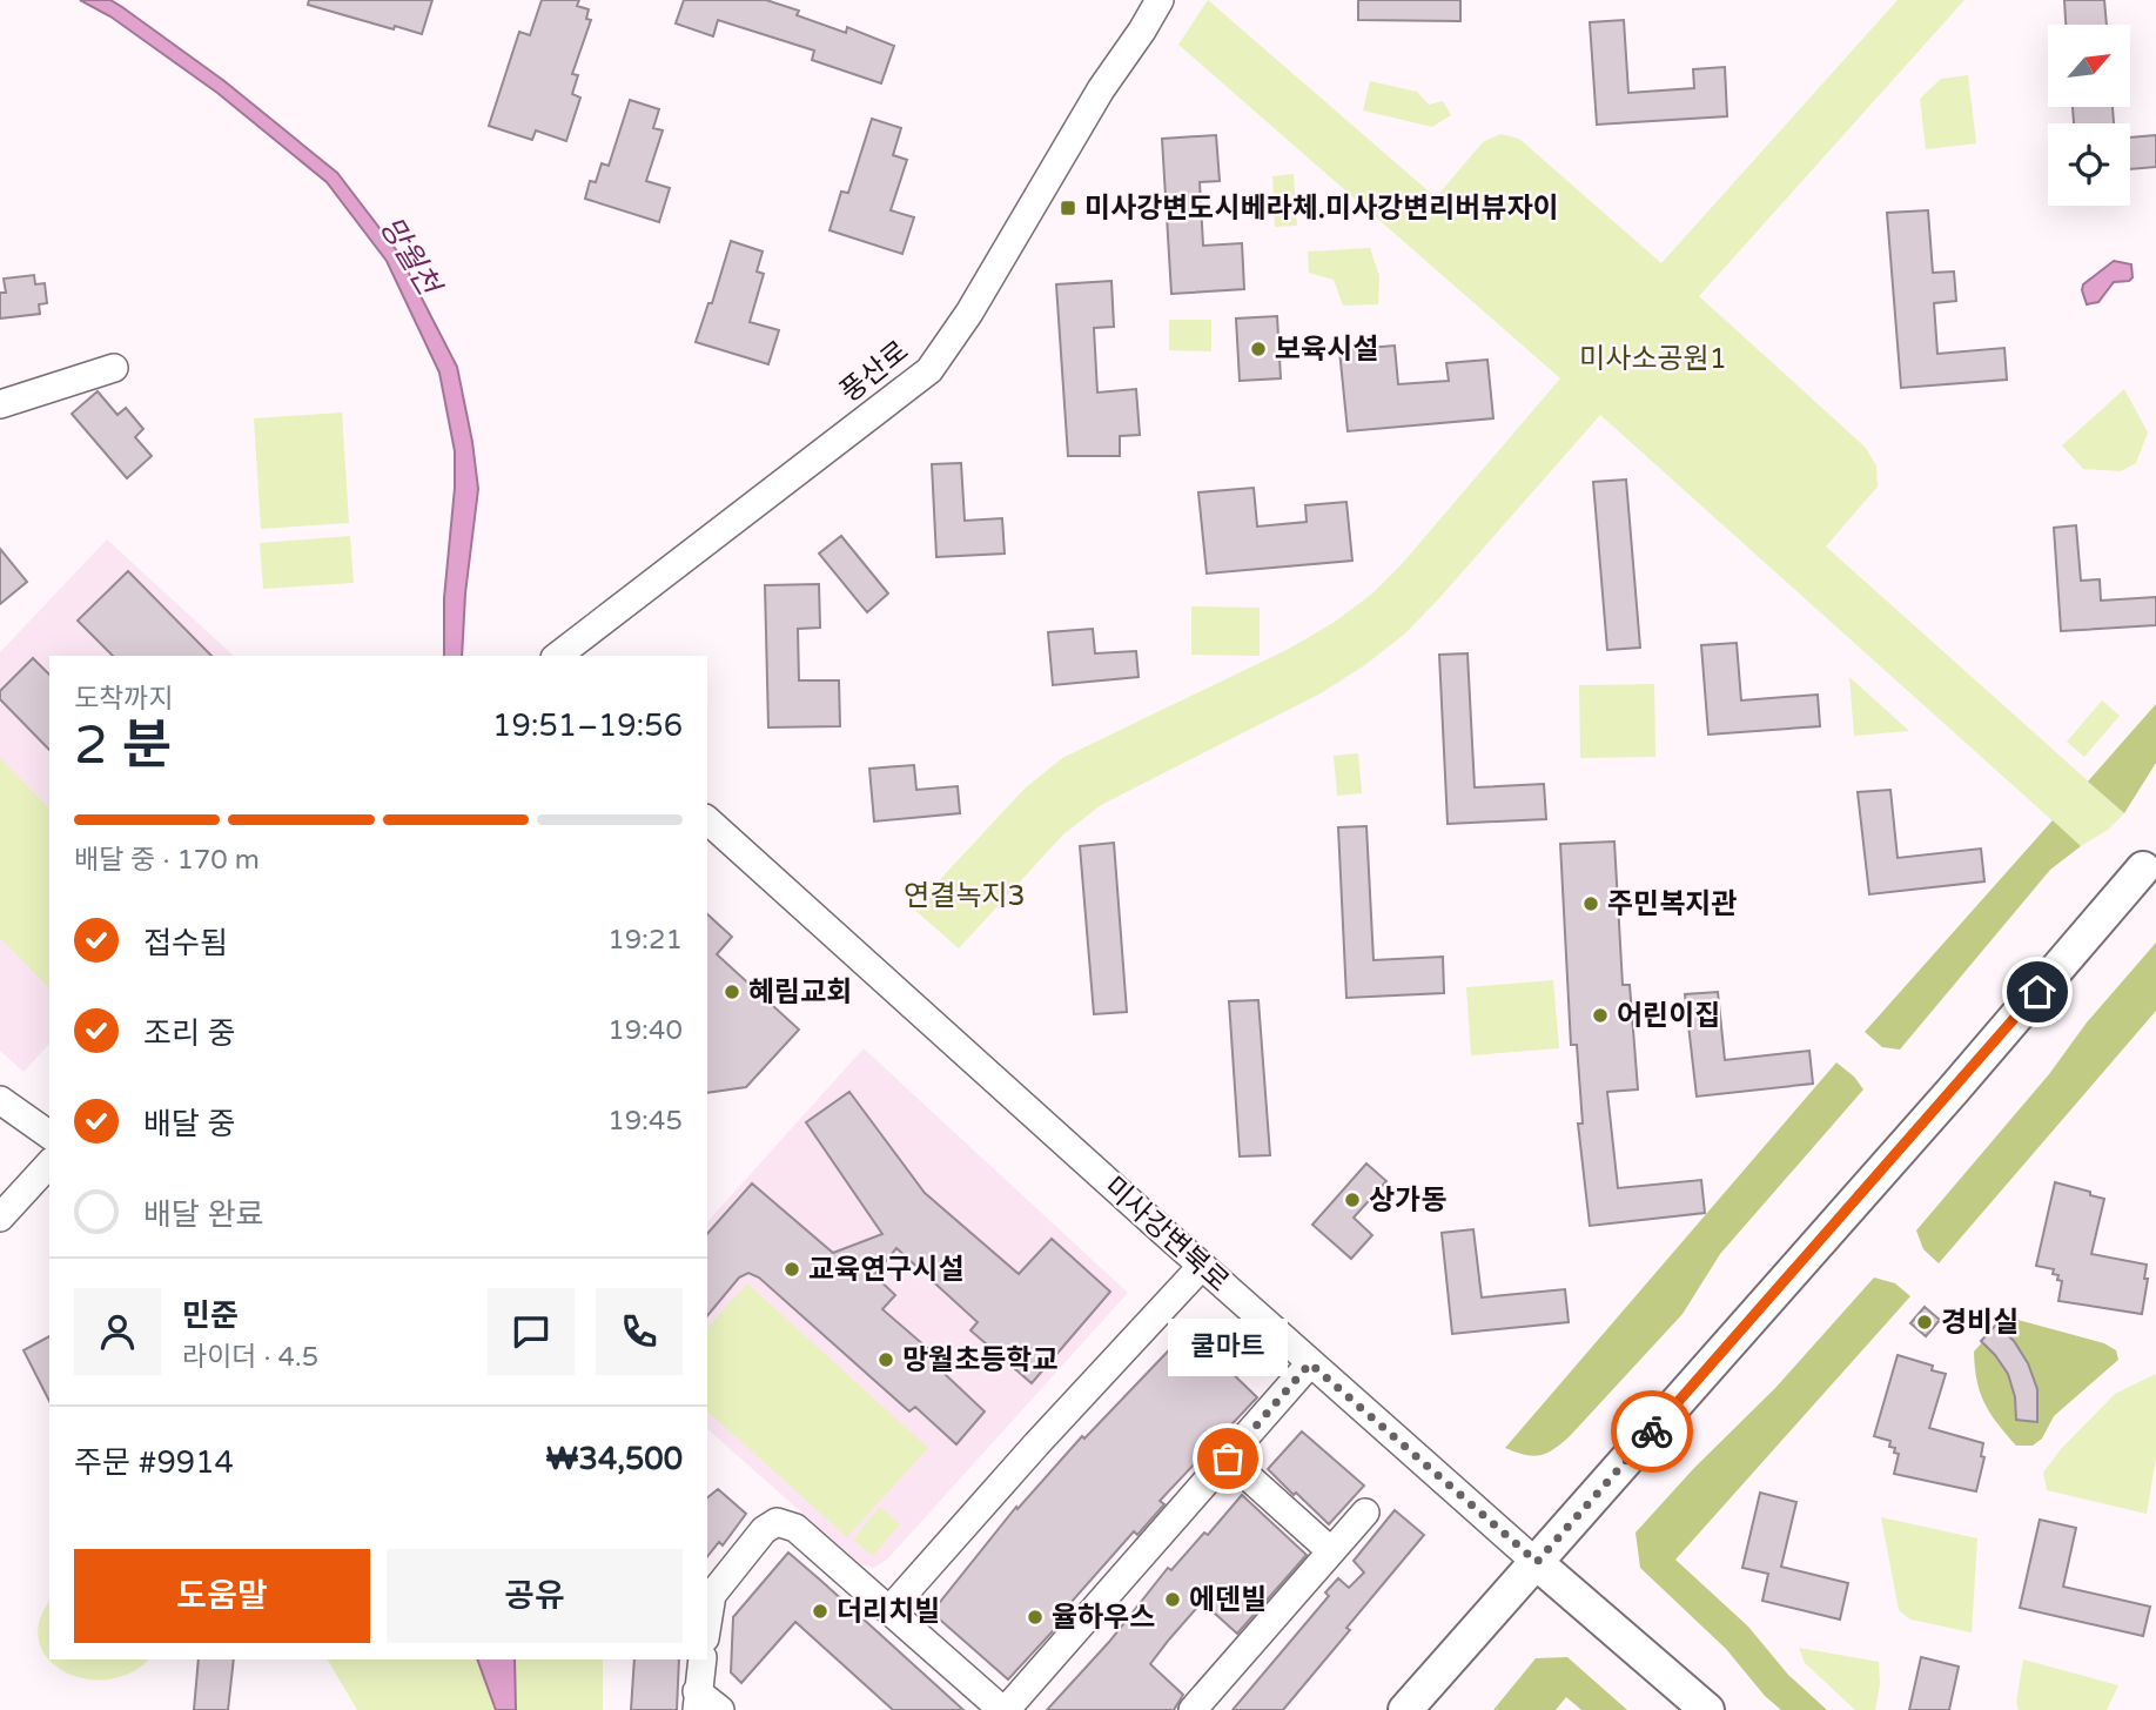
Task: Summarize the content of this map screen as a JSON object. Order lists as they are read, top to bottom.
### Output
{
  "streets": {
    "main road": ["미사강변북로"],
    "street": ["풍산로"]
  },
  "water": ["망월천"],
  "parks": ["미사소공원1", "연결녹지3"],
  "places": {
    "transit": ["미사강변도시베라체.미사강변리버뷰자이"],
    "other": [
      "보육시설",
      "주민복지관",
      "혜림교회",
      "어린이집",
      "상가동",
      "교육연구시설",
      "경비실",
      "망월초등학교",
      "쿨마트",
      "에덴빌",
      "더리치빌",
      "율하우스"
    ]
  },
  "north": "top right",
  "page": {
    "heading": ["2 분", "도착까지", "19:51–19:56"],
    "panel": [
      "민준",
      "라이더 · 4.5",
      "주문 #9914",
      "₩34,500"
    ],
    "bar": "배달 중 · 170 m",
    "list": [
      ["접수됨", "19:21"],
      ["조리 중", "19:40"],
      ["배달 중", "19:45"],
      "배달 완료"
    ],
    "bubble": "쿨마트",
    "buttons": ["도움말", "공유"]
  }
}
